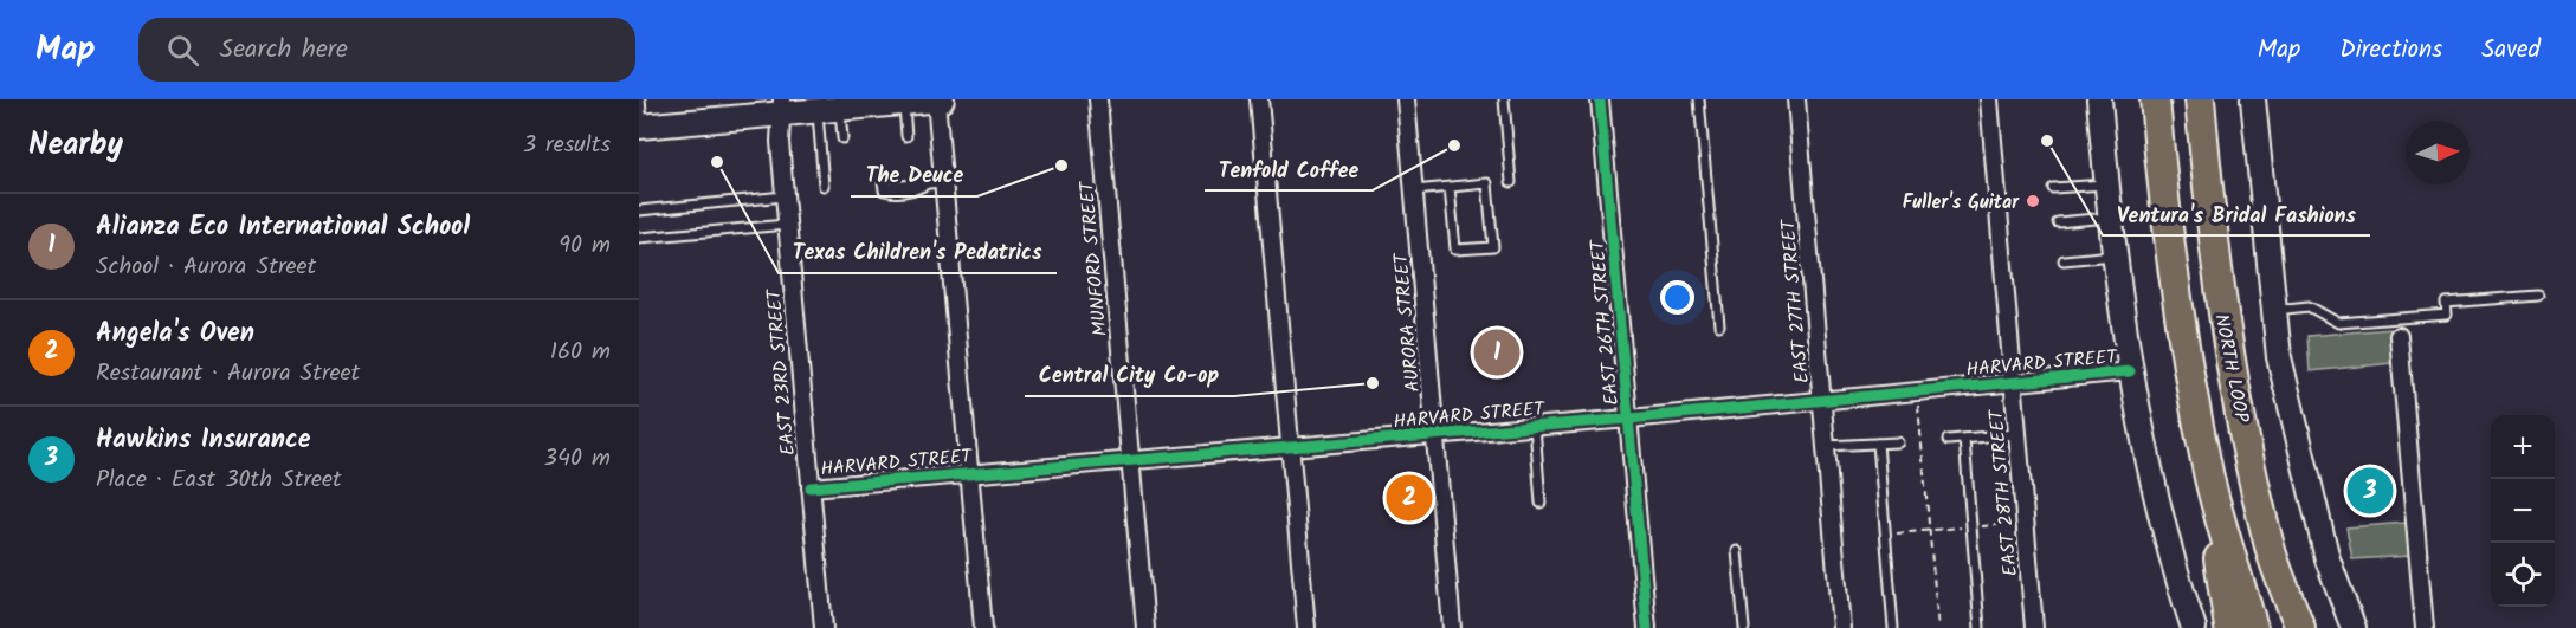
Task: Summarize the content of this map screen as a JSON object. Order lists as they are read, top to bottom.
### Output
{
  "streets": {
    "highway": ["NORTH LOOP"],
    "street": [
      "MUNFORD STREET",
      "EAST 27TH STREET",
      "AURORA STREET",
      "EAST 26TH STREET",
      "HARVARD STREET",
      "EAST 23RD STREET",
      "EAST 28TH STREET"
    ]
  },
  "crossings": [
    ["MUNFORD STREET", "HARVARD STREET"],
    ["EAST 27TH STREET", "HARVARD STREET"],
    ["AURORA STREET", "HARVARD STREET"],
    ["EAST 26TH STREET", "HARVARD STREET"],
    ["HARVARD STREET", "EAST 23RD STREET"],
    ["HARVARD STREET", "EAST 28TH STREET"]
  ],
  "places": [
    "Ventura's Bridal Fashions",
    "Tenfold Coffee",
    "Texas Children's Pedatrics",
    "The Deuce",
    "Fuller's Guitar",
    "Central City Co-op"
  ],
  "north": "right",
  "page": {
    "header": "Map",
    "search": "Search here",
    "nav": ["Map", "Directions", "Saved"],
    "heading": ["Nearby", "3 results"],
    "list": [
      {
        "mark": "1",
        "name": "Alianza Eco International School",
        "note": "School · Aurora Street",
        "value": "90 m"
      },
      {
        "mark": "2",
        "name": "Angela's Oven",
        "note": "Restaurant · Aurora Street",
        "value": "160 m"
      },
      {
        "mark": "3",
        "name": "Hawkins Insurance",
        "note": "Place · East 30th Street",
        "value": "340 m"
      }
    ],
    "pins": ["1", "3", "2"],
    "map_buttons": ["+", "−"]
  }
}
